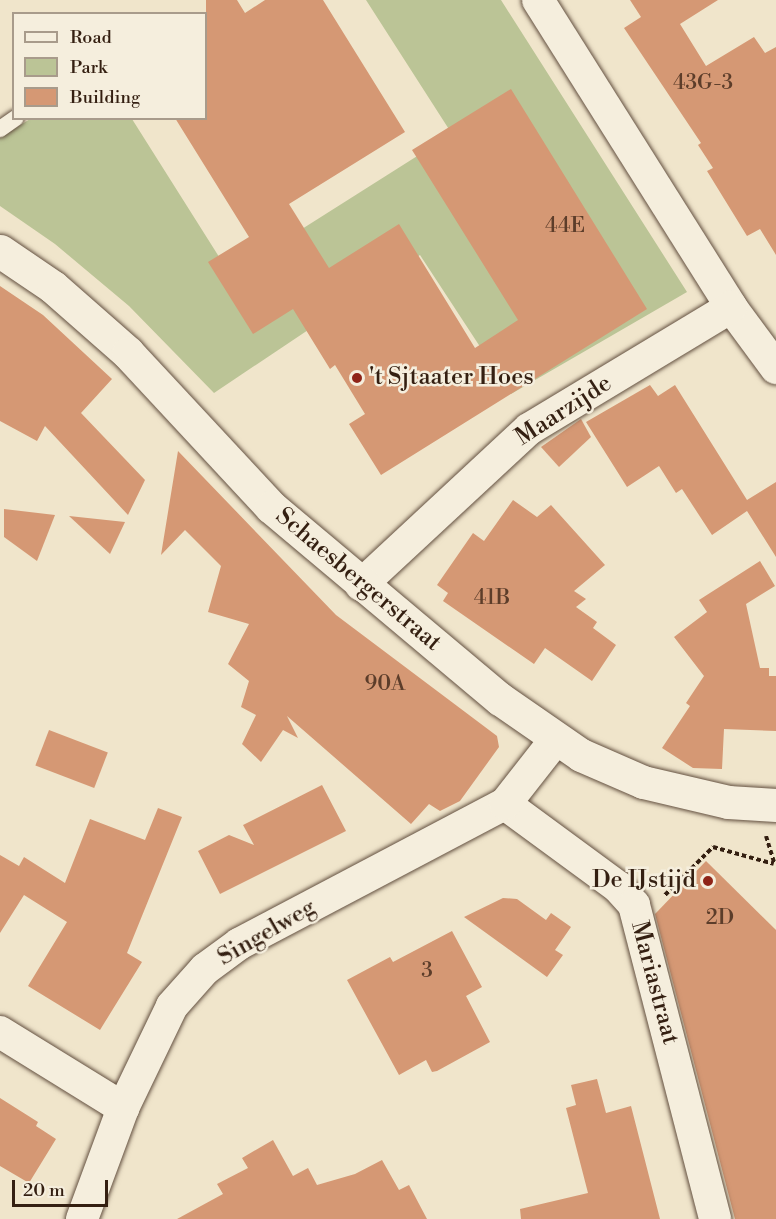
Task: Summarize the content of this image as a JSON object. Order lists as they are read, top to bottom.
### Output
{
  "streets": {
    "street": [
      "Maarzijde",
      "Schaesbergerstraat",
      "Singelweg",
      "Mariastraat"
    ]
  },
  "crossings": [
    ["Maarzijde", "Schaesbergerstraat"],
    ["Schaesbergerstraat", "Singelweg"],
    ["Singelweg", "Mariastraat"]
  ],
  "places": ["'t Sjtaater Hoes", "De IJstijd"],
  "house_numbers": [
    "43G-3",
    "44E",
    "41B",
    "90A",
    "2D",
    "3"
  ],
  "legend": ["Road", "Park", "Building"],
  "scale_bar": "20 m"
}
